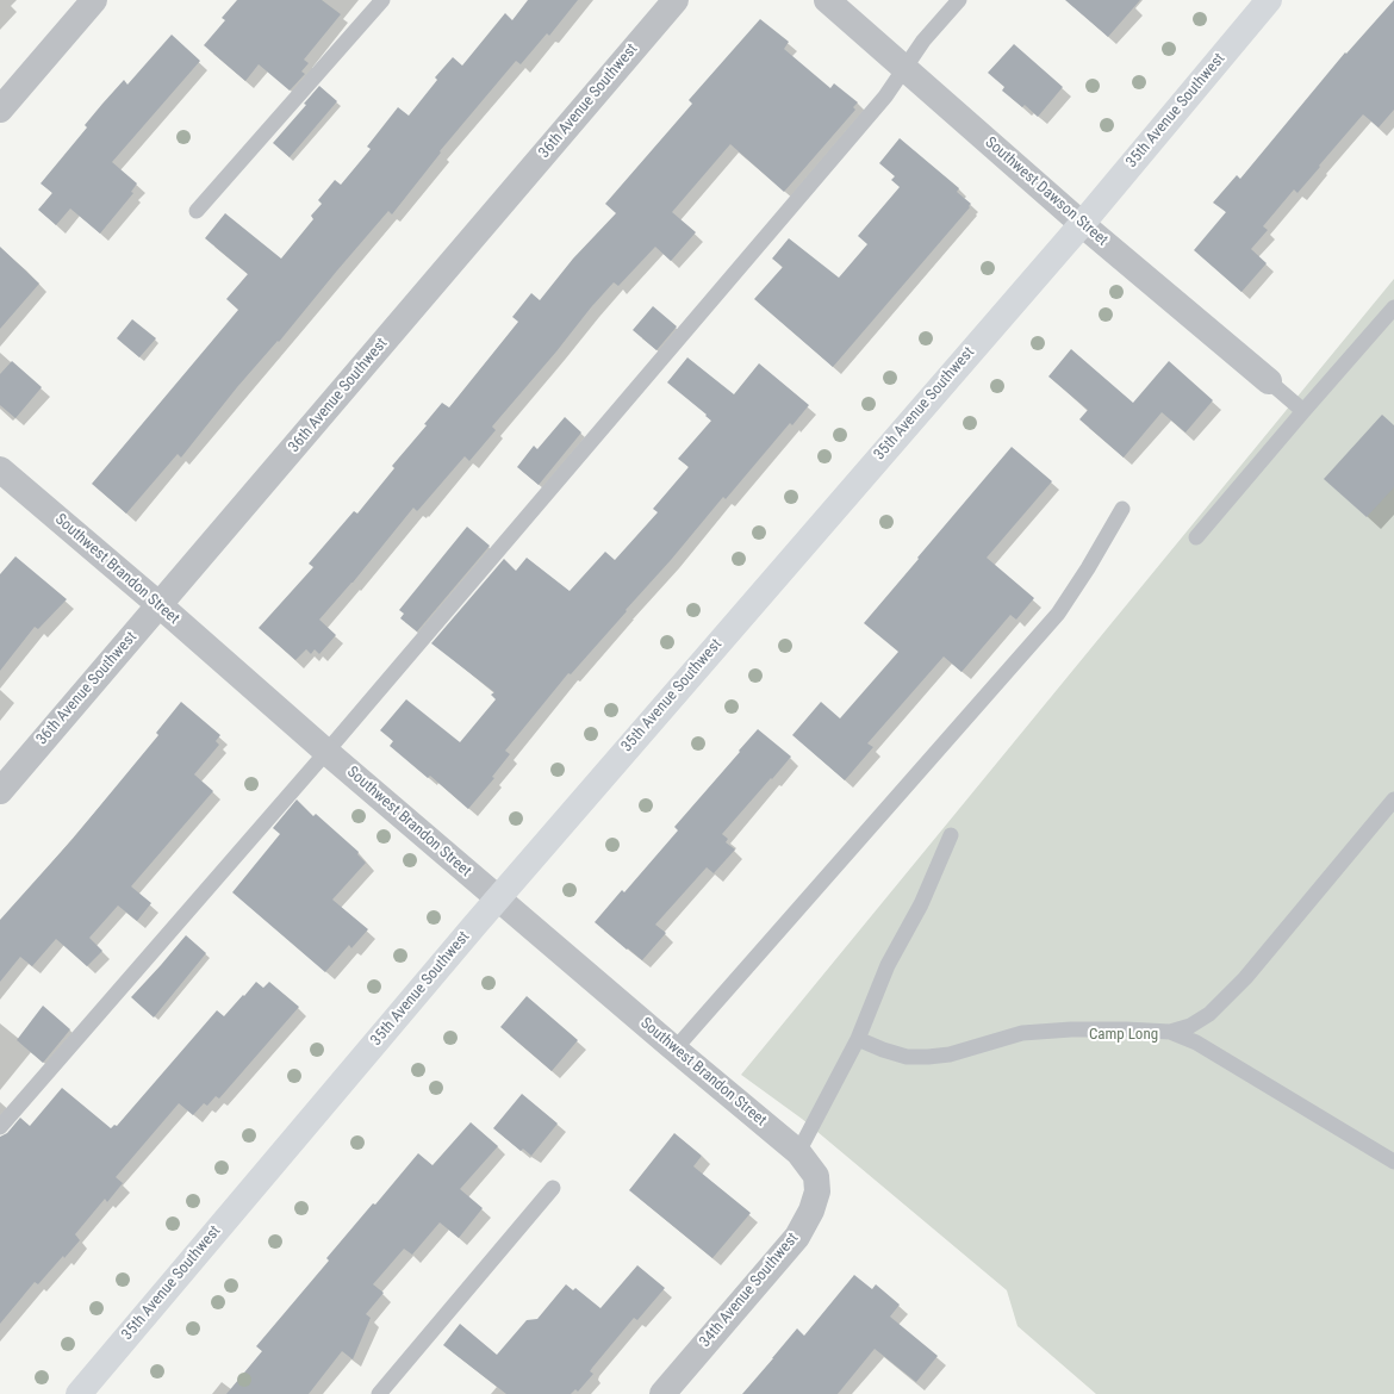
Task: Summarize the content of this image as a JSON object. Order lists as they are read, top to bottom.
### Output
{
  "streets": {
    "main road": ["35th Avenue Southwest"],
    "street": [
      "36th Avenue Southwest",
      "Southwest Dawson Street",
      "Southwest Brandon Street",
      "34th Avenue Southwest"
    ]
  },
  "crossings": [
    ["36th Avenue Southwest", "Southwest Brandon Street"],
    ["35th Avenue Southwest", "Southwest Dawson Street"],
    ["35th Avenue Southwest", "Southwest Brandon Street"],
    ["Southwest Brandon Street", "34th Avenue Southwest"]
  ],
  "parks": ["Camp Long"]
}
